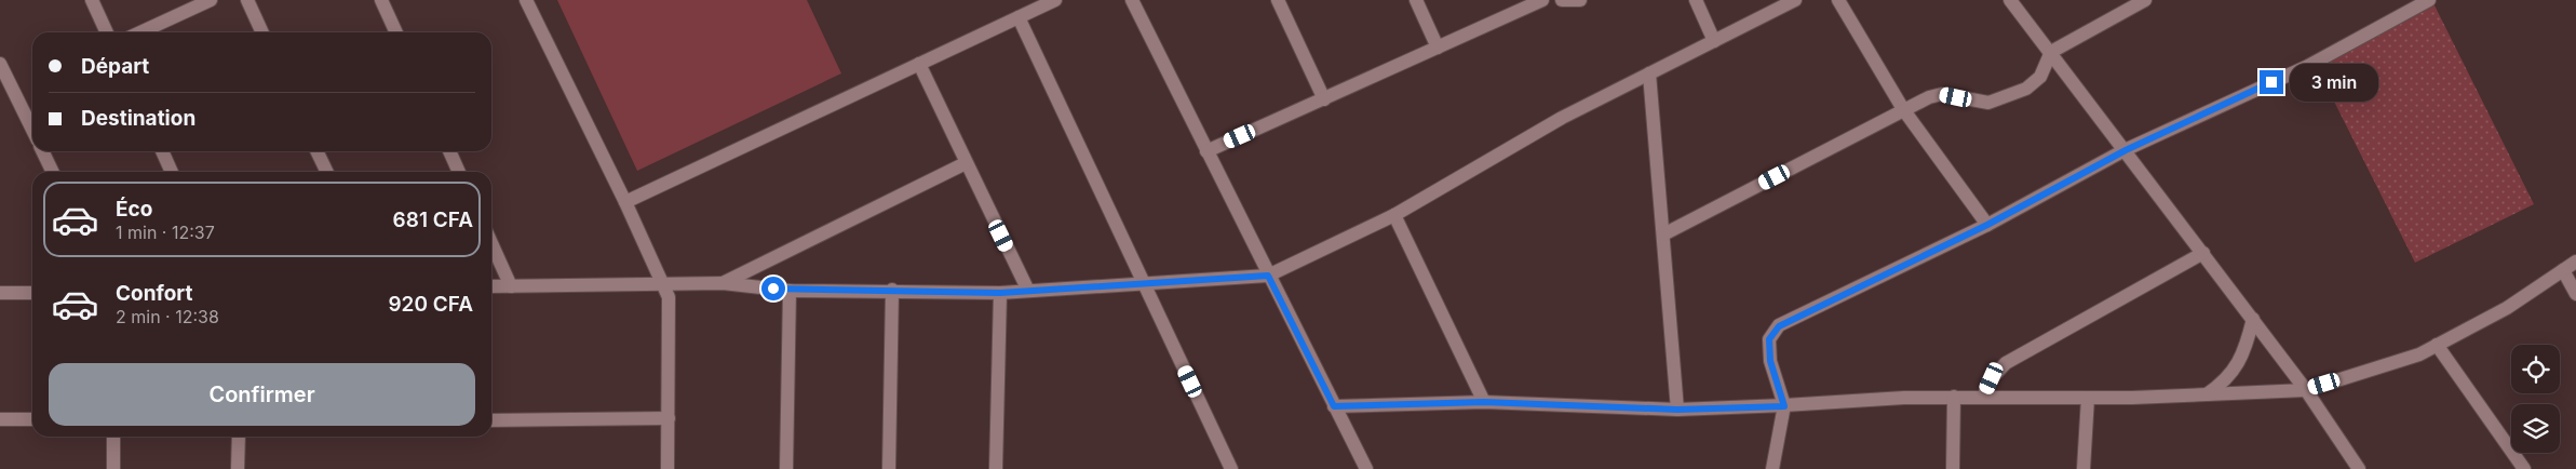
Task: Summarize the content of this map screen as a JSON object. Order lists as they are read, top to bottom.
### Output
{
  "page": {
    "banner": ["Départ", "Destination"],
    "bubble": "3 min",
    "list": [
      {
        "name": "Éco",
        "note": "1 min · 12:37",
        "value": "681 CFA"
      },
      {
        "name": "Confort",
        "note": "2 min · 12:38",
        "value": "920 CFA"
      }
    ],
    "buttons": "Confirmer"
  }
}
